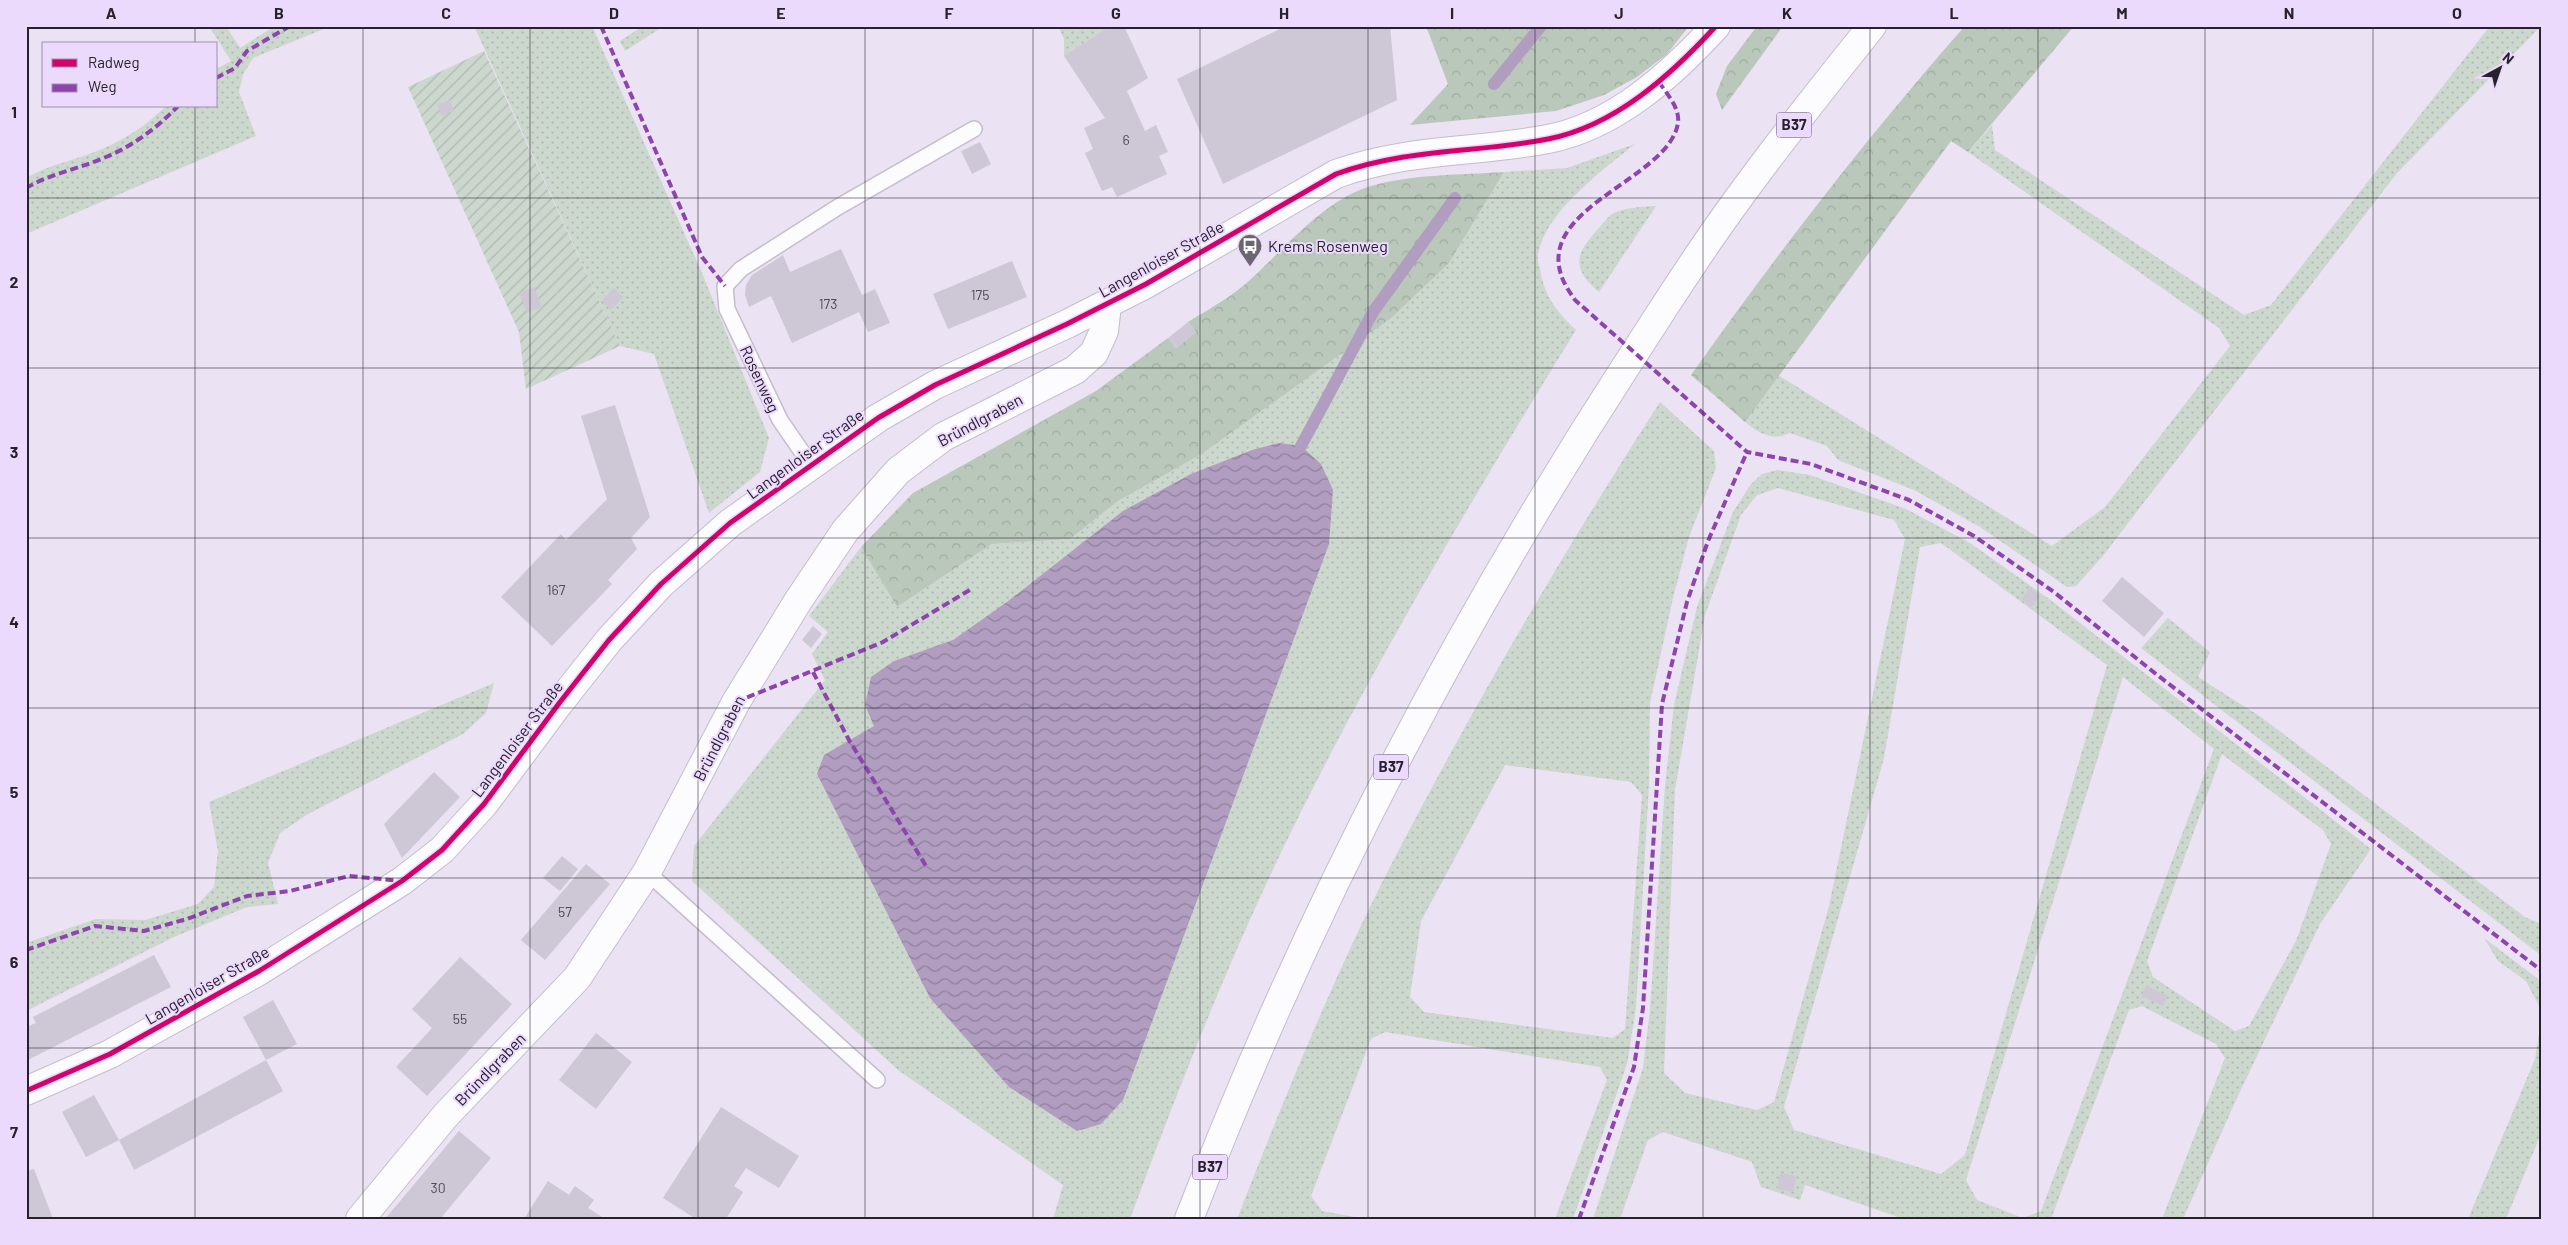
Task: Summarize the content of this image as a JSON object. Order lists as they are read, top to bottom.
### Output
{
  "streets": {
    "street": ["B37", "Langenloiser Straße", "Bründlgraben"],
    "lane": ["Rosenweg"]
  },
  "crossings": [
    ["Langenloiser Straße", "Rosenweg"],
    ["Langenloiser Straße", "Bründlgraben"]
  ],
  "places": {
    "bus stop": ["Krems Rosenweg"]
  },
  "house_numbers": [
    "6",
    "175",
    "173",
    "167",
    "57",
    "55",
    "30"
  ],
  "legend": ["Radweg", "Weg"],
  "north": "top right",
  "grid": {
    "columns": [
      "A",
      "B",
      "C",
      "D",
      "E",
      "F",
      "G",
      "H",
      "I",
      "J",
      "K",
      "L",
      "M",
      "N",
      "O"
    ],
    "rows": [
      "1",
      "2",
      "3",
      "4",
      "5",
      "6",
      "7"
    ]
  }
}
